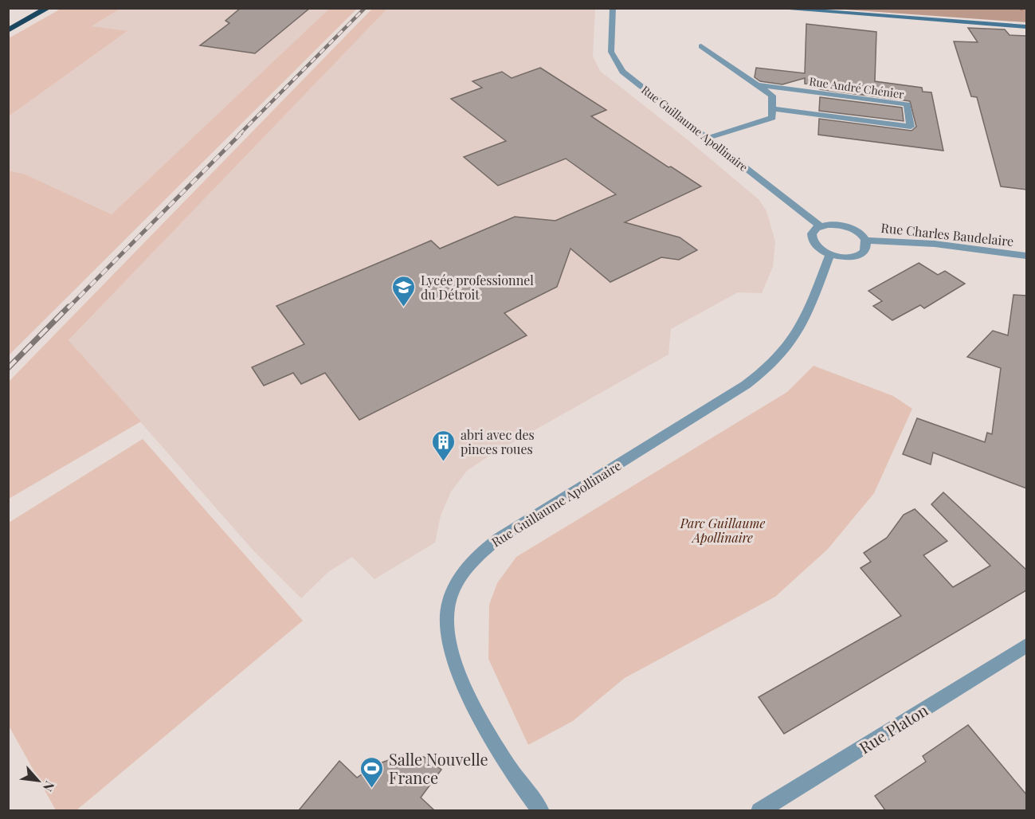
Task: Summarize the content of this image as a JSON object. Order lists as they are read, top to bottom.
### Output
{
  "streets": {
    "street": [
      "Rue André Chénier",
      "Rue Guillaume Apollinaire",
      "Rue Charles Baudelaire",
      "Rue Platon"
    ]
  },
  "parks": ["Parc Guillaume Apollinaire"],
  "places": {
    "school or university": ["Lycée professionnel du Détroit"],
    "building": ["abri avec des pinces roues"],
    "sports": ["Salle Nouvelle France"]
  },
  "north": "bottom right"
}
